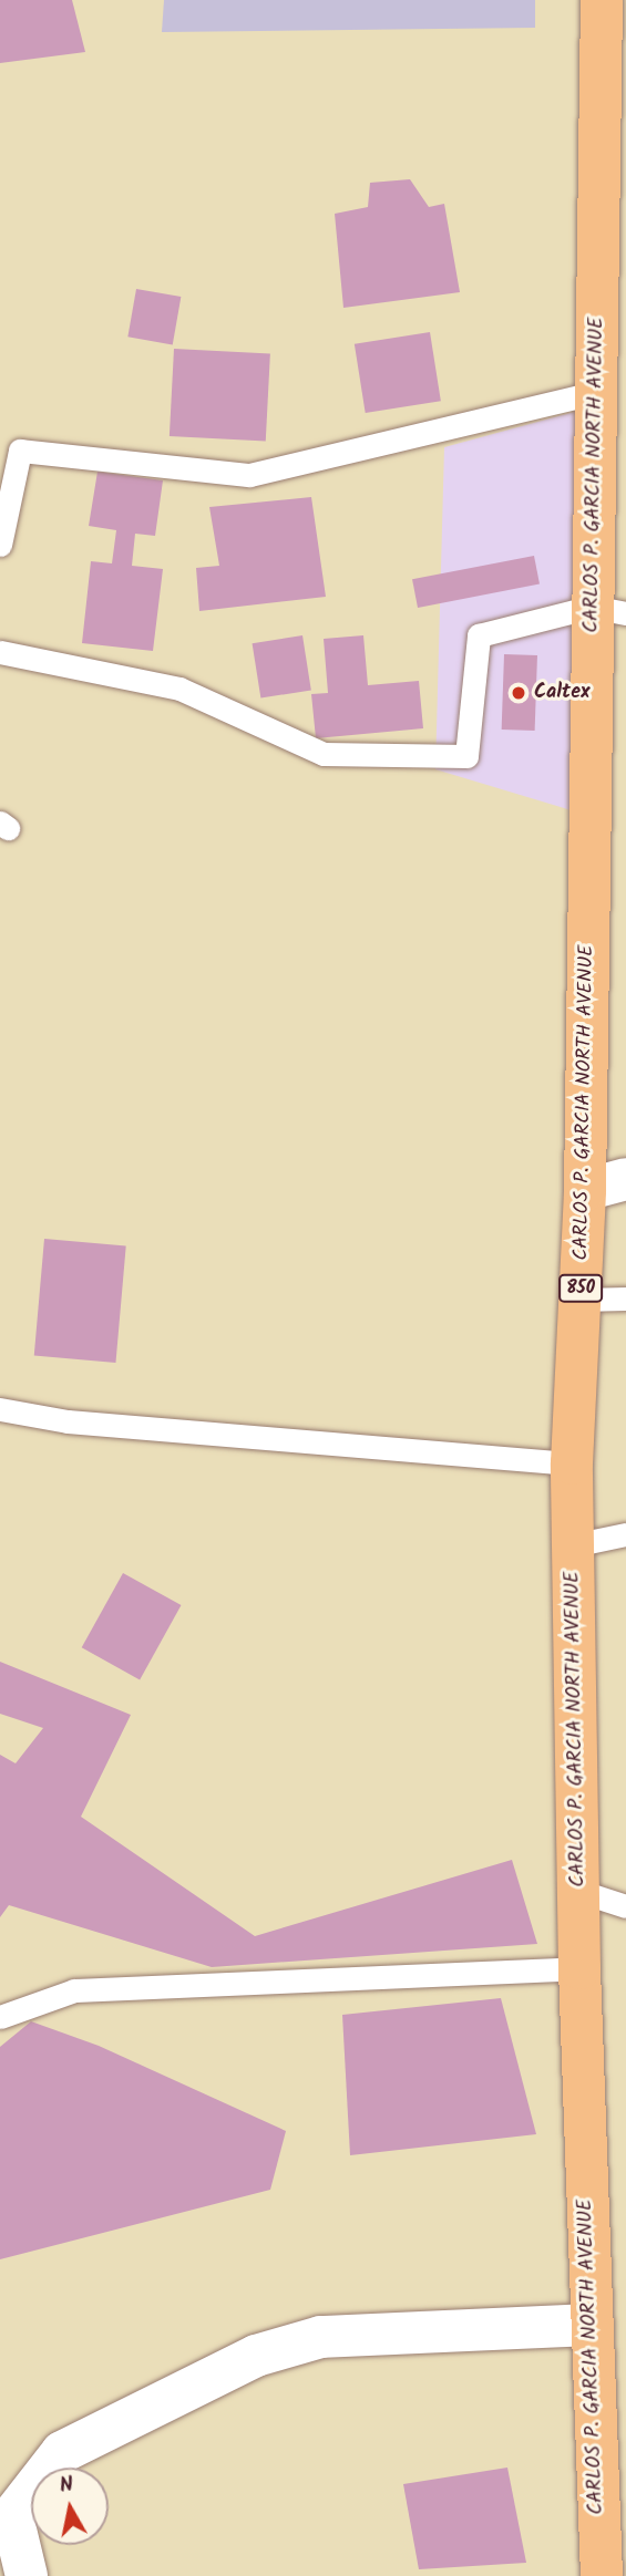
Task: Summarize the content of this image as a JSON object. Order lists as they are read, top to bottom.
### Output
{
  "streets": {
    "main road": ["CARLOS P. GARCIA NORTH AVENUE", "850"]
  },
  "places": ["Caltex"],
  "north": "top"
}
